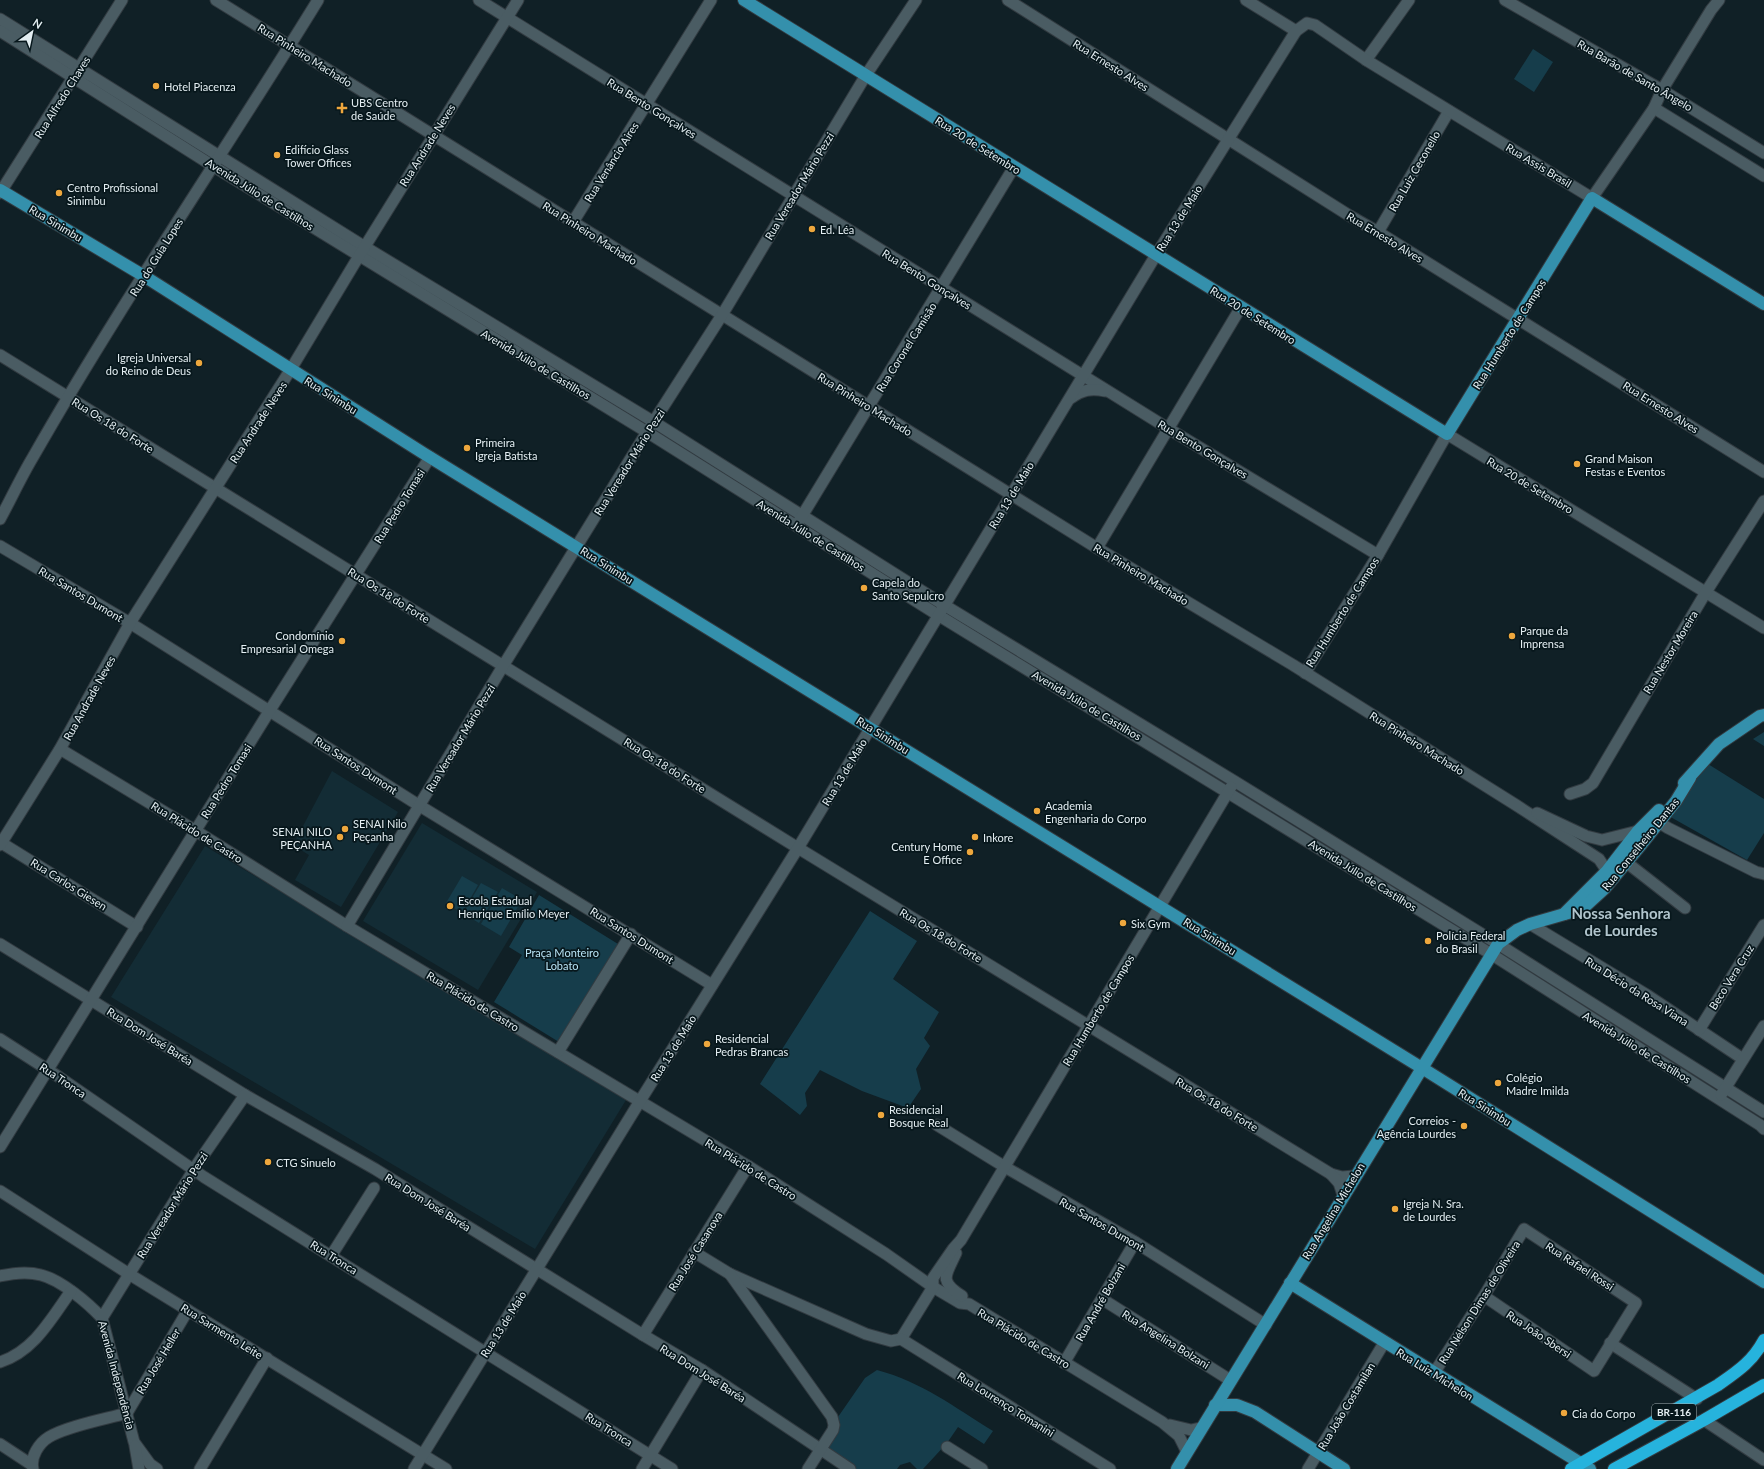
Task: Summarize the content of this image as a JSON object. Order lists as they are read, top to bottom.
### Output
{
  "streets": {
    "highway": ["BR-116"],
    "main road": [
      "Rua 20 de Setembro",
      "Rua Assis Brasil",
      "Rua Sinimbu",
      "Rua Humberto de Campos",
      "Rua Conselheiro Dantas",
      "Rua Angelina Michelon",
      "Rua Luiz Michelon"
    ],
    "street": [
      "Rua Pinheiro Machado",
      "Rua Ernesto Alves",
      "Rua Barão de Santo Ângelo",
      "Rua Alfredo Chaves",
      "Rua Bento Gonçalves",
      "Rua Andrade Neves",
      "Rua Venâncio Aires",
      "Rua Luiz Ceconello",
      "Rua Vereador Mário Pezzi",
      "Avenida Júlio de Castilhos",
      "Rua 13 de Maio",
      "Rua do Guia Lopes",
      "Rua Coronel Camisão",
      "Rua Os 18 do Forte",
      "Rua Pedro Tomasi",
      "Rua Santos Dumont",
      "Rua Nestor Moreira",
      "Rua Plácido de Castro",
      "Rua Carlos Giesen",
      "Beco Vera Cruz",
      "Rua Décio da Rosa Viana",
      "Rua Dom José Baréa",
      "Rua Tronca",
      "Rua José Casanova",
      "Rua Rafael Rossi",
      "Rua André Bolzani",
      "Rua Nélson Dimas de Oliveira",
      "Rua Sarmento Leite",
      "Rua João Sbersi",
      "Rua Angelina Bolzani",
      "Rua José Heller",
      "Avenida Independência",
      "Rua Lourenço Tomanini",
      "Rua João Costamilan"
    ]
  },
  "crossings": [
    ["Rua Pinheiro Machado", "Rua Andrade Neves"],
    ["Rua Pinheiro Machado", "Rua Venâncio Aires"],
    ["Rua Pinheiro Machado", "Rua Vereador Mário Pezzi"],
    ["Rua Pinheiro Machado", "Rua 13 de Maio"],
    ["Rua Pinheiro Machado", "Rua do Guia Lopes"],
    ["Rua Pinheiro Machado", "Rua Humberto de Campos"],
    ["Rua Pinheiro Machado", "Rua Coronel Camisão"],
    ["Rua Pinheiro Machado", "Rua Conselheiro Dantas"],
    ["Rua Ernesto Alves", "Rua Luiz Ceconello"],
    ["Rua Ernesto Alves", "Rua 13 de Maio"],
    ["Rua Ernesto Alves", "Rua Humberto de Campos"],
    ["Rua Barão de Santo Ângelo", "Rua Humberto de Campos"],
    ["Rua Alfredo Chaves", "Avenida Júlio de Castilhos"],
    ["Rua Alfredo Chaves", "Rua Sinimbu"],
    ["Rua Bento Gonçalves", "Rua Andrade Neves"],
    ["Rua Bento Gonçalves", "Rua Venâncio Aires"],
    ["Rua Bento Gonçalves", "Rua Vereador Mário Pezzi"],
    ["Rua Bento Gonçalves", "Rua 13 de Maio"],
    ["Rua Bento Gonçalves", "Rua Humberto de Campos"],
    ["Rua Bento Gonçalves", "Rua Coronel Camisão"],
    ["Rua Andrade Neves", "Avenida Júlio de Castilhos"],
    ["Rua Andrade Neves", "Rua Sinimbu"],
    ["Rua Andrade Neves", "Rua Os 18 do Forte"],
    ["Rua Andrade Neves", "Rua Santos Dumont"],
    ["Rua Andrade Neves", "Rua Plácido de Castro"],
    ["Rua Andrade Neves", "Rua Carlos Giesen"],
    ["Rua 20 de Setembro", "Rua Vereador Mário Pezzi"],
    ["Rua 20 de Setembro", "Rua 13 de Maio"],
    ["Rua 20 de Setembro", "Rua Humberto de Campos"],
    ["Rua 20 de Setembro", "Rua Coronel Camisão"],
    ["Rua 20 de Setembro", "Rua Nestor Moreira"],
    ["Rua Assis Brasil", "Rua Luiz Ceconello"],
    ["Rua Assis Brasil", "Rua 13 de Maio"],
    ["Rua Assis Brasil", "Rua Humberto de Campos"],
    ["Rua Vereador Mário Pezzi", "Avenida Júlio de Castilhos"],
    ["Rua Vereador Mário Pezzi", "Rua Sinimbu"],
    ["Rua Vereador Mário Pezzi", "Rua Os 18 do Forte"],
    ["Rua Vereador Mário Pezzi", "Rua Santos Dumont"],
    ["Rua Vereador Mário Pezzi", "Rua Plácido de Castro"],
    ["Rua Vereador Mário Pezzi", "Rua Dom José Baréa"],
    ["Rua Vereador Mário Pezzi", "Rua Tronca"],
    ["Rua Vereador Mário Pezzi", "Rua Sarmento Leite"],
    ["Rua Vereador Mário Pezzi", "Avenida Independência"],
    ["Avenida Júlio de Castilhos", "Rua 13 de Maio"],
    ["Avenida Júlio de Castilhos", "Rua do Guia Lopes"],
    ["Avenida Júlio de Castilhos", "Rua Humberto de Campos"],
    ["Avenida Júlio de Castilhos", "Rua Coronel Camisão"],
    ["Avenida Júlio de Castilhos", "Rua Conselheiro Dantas"],
    ["Avenida Júlio de Castilhos", "Rua Angelina Michelon"],
    ["Rua 13 de Maio", "Rua Sinimbu"],
    ["Rua 13 de Maio", "Rua Os 18 do Forte"],
    ["Rua 13 de Maio", "Rua Santos Dumont"],
    ["Rua 13 de Maio", "Rua Plácido de Castro"],
    ["Rua 13 de Maio", "Rua Dom José Baréa"],
    ["Rua 13 de Maio", "Rua Tronca"],
    ["Rua 13 de Maio", "Rua Sarmento Leite"],
    ["Rua Sinimbu", "Rua do Guia Lopes"],
    ["Rua Sinimbu", "Rua Humberto de Campos"],
    ["Rua Sinimbu", "Rua Pedro Tomasi"],
    ["Rua Sinimbu", "Rua Angelina Michelon"],
    ["Rua do Guia Lopes", "Rua Os 18 do Forte"],
    ["Rua Humberto de Campos", "Rua Os 18 do Forte"],
    ["Rua Humberto de Campos", "Rua Santos Dumont"],
    ["Rua Humberto de Campos", "Rua Plácido de Castro"],
    ["Rua Humberto de Campos", "Rua Lourenço Tomanini"],
    ["Rua Os 18 do Forte", "Rua Pedro Tomasi"],
    ["Rua Os 18 do Forte", "Rua Angelina Michelon"],
    ["Rua Pedro Tomasi", "Rua Santos Dumont"],
    ["Rua Pedro Tomasi", "Rua Plácido de Castro"],
    ["Rua Pedro Tomasi", "Rua Carlos Giesen"],
    ["Rua Pedro Tomasi", "Rua Dom José Baréa"],
    ["Rua Pedro Tomasi", "Rua Tronca"],
    ["Rua Santos Dumont", "Rua Angelina Michelon"],
    ["Rua Santos Dumont", "Rua André Bolzani"],
    ["Rua Plácido de Castro", "Rua Angelina Michelon"],
    ["Rua Plácido de Castro", "Rua José Casanova"],
    ["Rua Plácido de Castro", "Rua André Bolzani"],
    ["Rua Conselheiro Dantas", "Rua Décio da Rosa Viana"],
    ["Rua Conselheiro Dantas", "Rua Angelina Michelon"],
    ["Beco Vera Cruz", "Rua Décio da Rosa Viana"],
    ["Rua Dom José Baréa", "Rua José Casanova"],
    ["Rua Angelina Michelon", "Rua Angelina Bolzani"],
    ["Rua Angelina Michelon", "Rua Luiz Michelon"],
    ["Rua Rafael Rossi", "Rua Nélson Dimas de Oliveira"],
    ["Rua Rafael Rossi", "Rua João Sbersi"],
    ["Rua André Bolzani", "Rua Angelina Bolzani"],
    ["Rua Nélson Dimas de Oliveira", "Rua João Sbersi"],
    ["Rua Nélson Dimas de Oliveira", "Rua Luiz Michelon"],
    ["Rua Sarmento Leite", "Rua José Heller"],
    ["Rua José Heller", "Avenida Independência"],
    ["Rua Luiz Michelon", "Rua João Costamilan"],
    ["Rua Luiz Michelon", "BR-116"]
  ],
  "districts": ["Nossa Senhora de Lourdes"],
  "parks": ["Praça Monteiro Lobato"],
  "places": {
    "other": [
      "Hotel Piacenza",
      "Edifício Glass Tower Offices",
      "Centro Profissional Sinimbu",
      "Ed. Léa",
      "Igreja Universal do Reino de Deus",
      "Primeira Igreja Batista",
      "Grand Maison Festas e Eventos",
      "Capela do Santo Sepulcro",
      "Parque da Imprensa",
      "Condomínio Empresarial Omega",
      "Academia Engenharia do Corpo",
      "SENAI Nilo Peçanha",
      "SENAI NILO PEÇANHA",
      "Inkore",
      "Century Home E Office",
      "Escola Estadual Henrique Emílio Meyer",
      "Six Gym",
      "Polícia Federal do Brasil",
      "Residencial Pedras Brancas",
      "Colégio Madre Imilda",
      "Residencial Bosque Real",
      "Correios - Agência Lourdes",
      "CTG Sinuelo",
      "Igreja N. Sra. de Lourdes",
      "Cia do Corpo"
    ],
    "health": ["UBS Centro de Saúde"]
  },
  "north": "top right"
}
